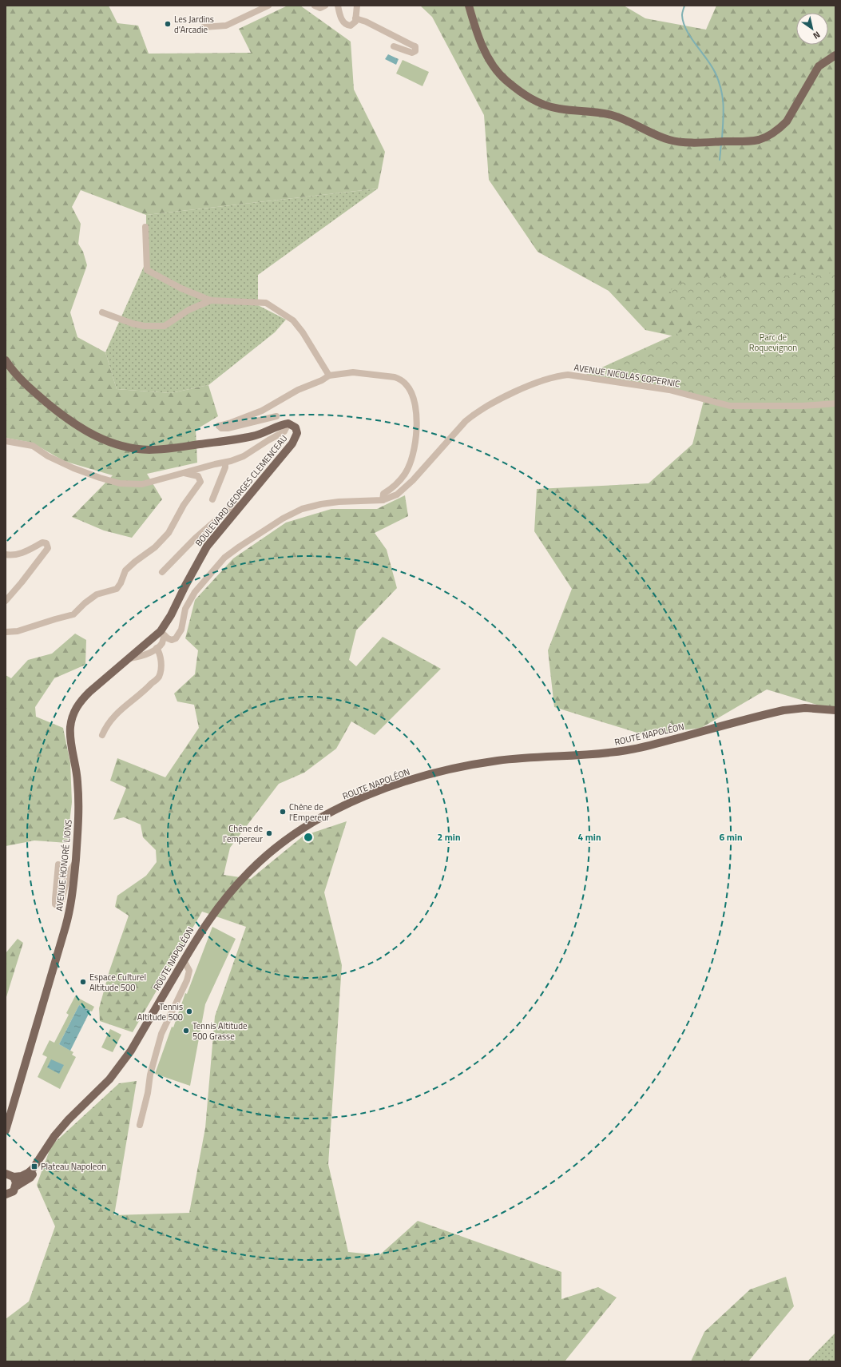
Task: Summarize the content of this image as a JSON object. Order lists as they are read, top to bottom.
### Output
{
  "streets": {
    "main road": ["BOULEVARD GEORGES CLEMENCEAU", "ROUTE NAPOLÉON", "AVENUE HONORÉ LIONS"],
    "street": ["AVENUE NICOLAS COPERNIC"]
  },
  "crossings": [
    ["AVENUE NICOLAS COPERNIC", "BOULEVARD GEORGES CLEMENCEAU"],
    ["AVENUE NICOLAS COPERNIC", "AVENUE HONORÉ LIONS"],
    ["BOULEVARD GEORGES CLEMENCEAU", "AVENUE HONORÉ LIONS"]
  ],
  "parks": ["Parc de Roquevignon"],
  "places": {
    "other": [
      "Les Jardins d'Arcadie",
      "Chêne de l'Empereur",
      "Chêne de l'empereur",
      "Espace Culturel Altitude 500",
      "Tennis Altitude 500",
      "Tennis Altitude 500 Grasse"
    ],
    "transit": ["Plateau Napoleon"]
  },
  "north": "bottom right",
  "rings": ["2 min", "4 min", "6 min"]
}
